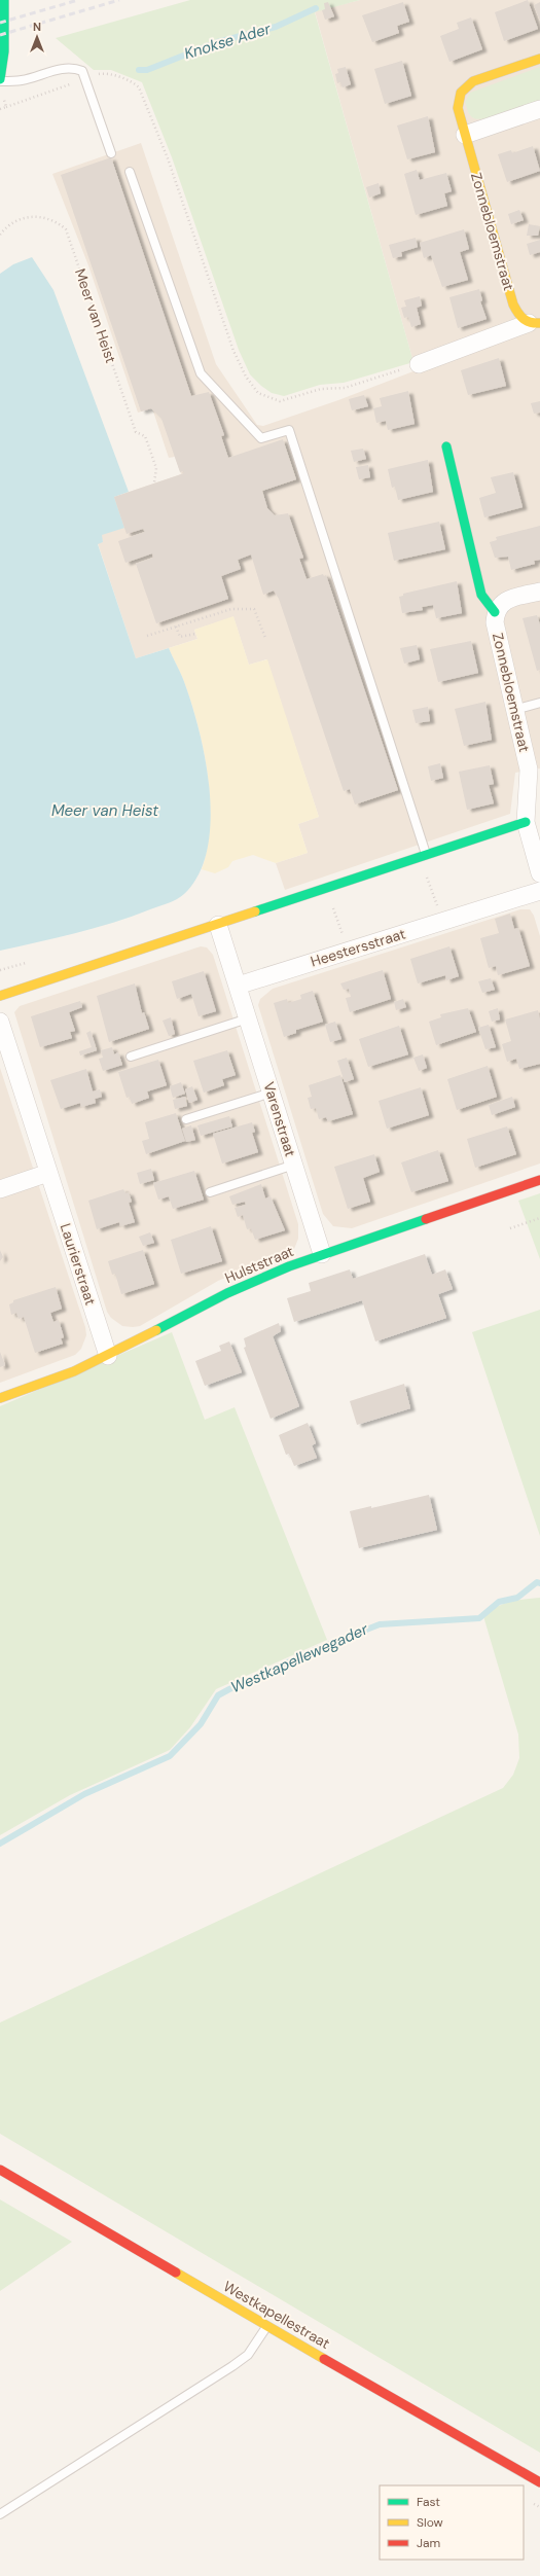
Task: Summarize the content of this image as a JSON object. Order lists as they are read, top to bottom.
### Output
{
  "streets": {
    "street": [
      "Zonnebloemstraat",
      "Heestersstraat",
      "Varenstraat",
      "Laurierstraat",
      "Hulststraat",
      "Westkapellestraat"
    ],
    "path": ["Meer van Heist"]
  },
  "crossings": [
    ["Heestersstraat", "Varenstraat"],
    ["Varenstraat", "Hulststraat"],
    ["Laurierstraat", "Hulststraat"]
  ],
  "water": ["Knokse Ader", "Meer van Heist", "Westkapellewegader"],
  "legend": ["Fast", "Slow", "Jam"],
  "north": "top"
}
